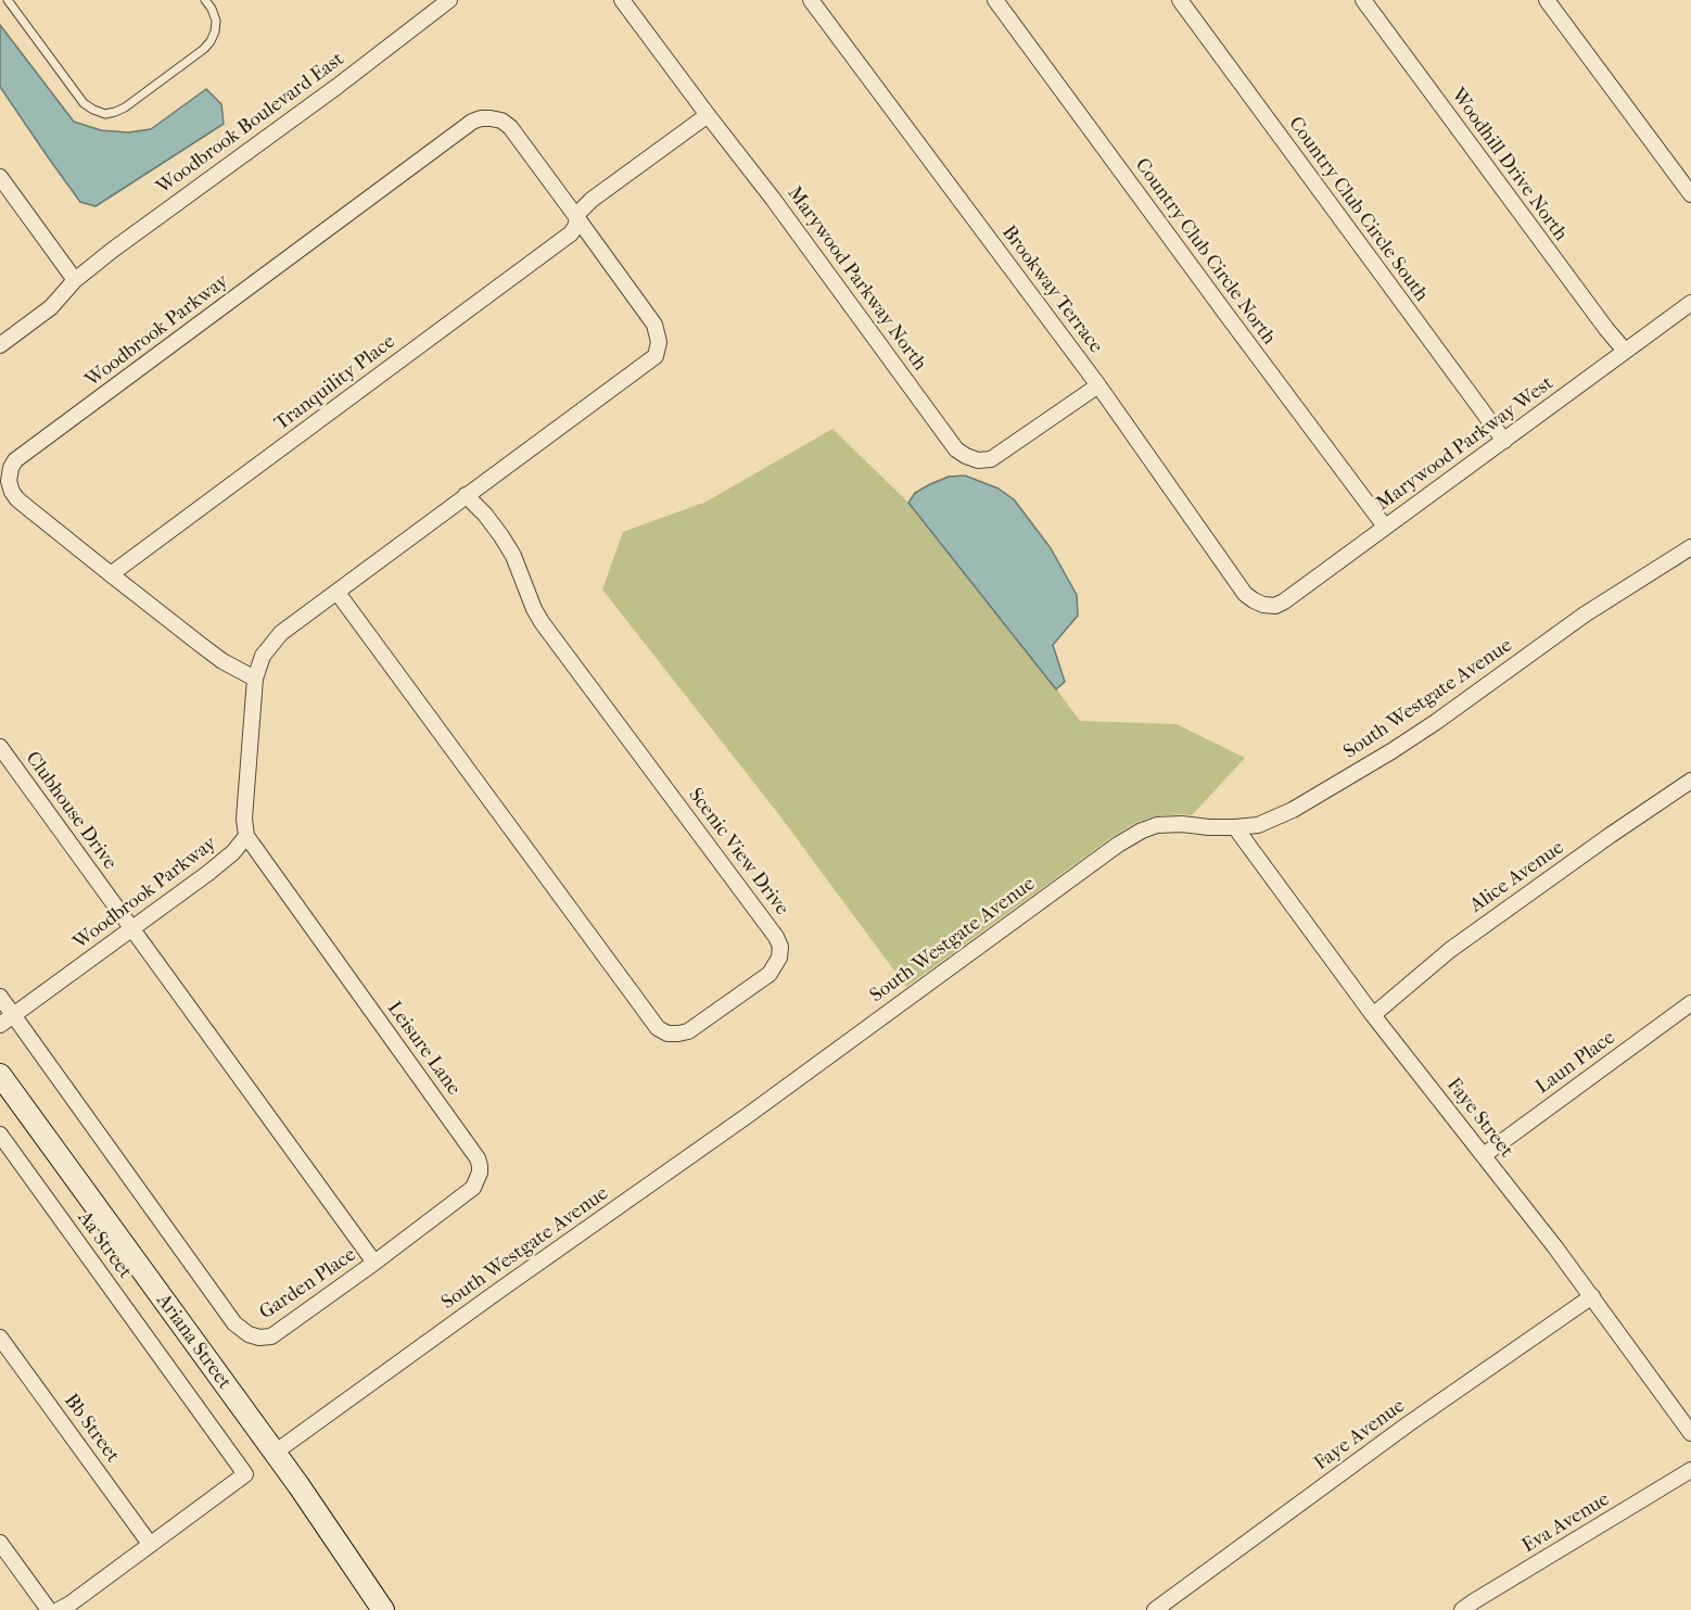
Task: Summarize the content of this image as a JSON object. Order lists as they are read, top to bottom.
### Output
{
  "streets": {
    "street": [
      "Woodbrook Boulevard East",
      "Woodhill Drive North",
      "Country Club Circle South",
      "Country Club Circle North",
      "Marywood Parkway North",
      "Brookway Terrace",
      "Woodbrook Parkway",
      "Tranquility Place",
      "Marywood Parkway West",
      "South Westgate Avenue",
      "Clubhouse Drive",
      "Scenic View Drive",
      "Alice Avenue",
      "Leisure Lane",
      "Laun Place",
      "Faye Street",
      "Aa Street",
      "Garden Place",
      "Ariana Street",
      "Bb Street",
      "Faye Avenue",
      "Eva Avenue"
    ]
  },
  "crossings": [
    ["Woodhill Drive North", "Marywood Parkway West"],
    ["Country Club Circle South", "Marywood Parkway West"],
    ["Country Club Circle North", "Marywood Parkway West"],
    ["Marywood Parkway North", "Brookway Terrace"],
    ["Brookway Terrace", "Marywood Parkway West"],
    ["Woodbrook Parkway", "Tranquility Place"],
    ["Woodbrook Parkway", "Clubhouse Drive"],
    ["Woodbrook Parkway", "Scenic View Drive"],
    ["Woodbrook Parkway", "Leisure Lane"],
    ["Woodbrook Parkway", "Garden Place"],
    ["South Westgate Avenue", "Faye Street"],
    ["South Westgate Avenue", "Ariana Street"],
    ["Clubhouse Drive", "Garden Place"],
    ["Alice Avenue", "Faye Street"],
    ["Leisure Lane", "Garden Place"],
    ["Laun Place", "Faye Street"],
    ["Faye Street", "Faye Avenue"],
    ["Aa Street", "Bb Street"]
  ]
}
